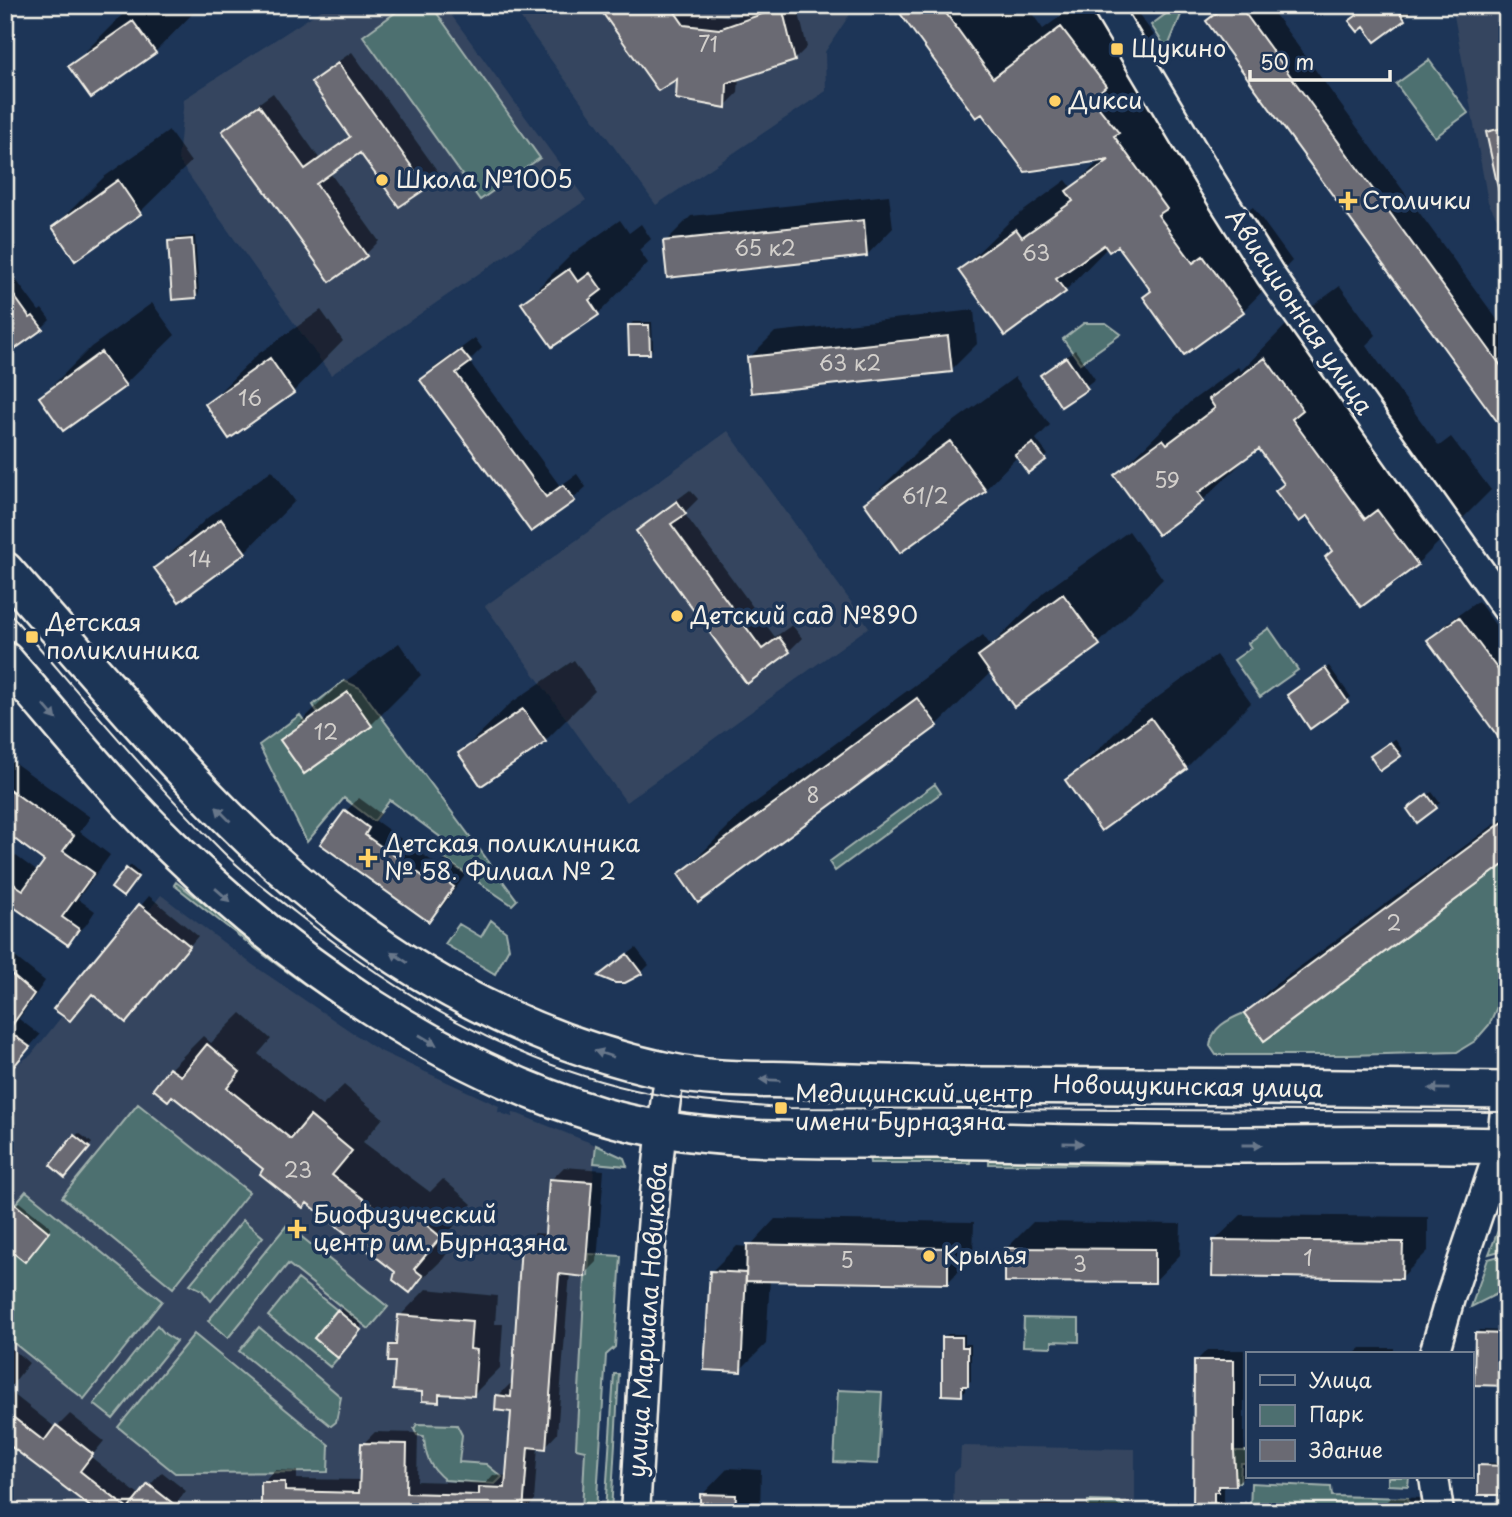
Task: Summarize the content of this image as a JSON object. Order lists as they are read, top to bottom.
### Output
{
  "streets": {
    "main road": ["Новощукинская улица"],
    "street": ["Авиационная улица", "улица Маршала Новикова"]
  },
  "crossings": [
    ["Новощукинская улица", "улица Маршала Новикова"]
  ],
  "places": {
    "transit": ["Щукино", "Детская поликлиника", "Медицинский центр имени Бурназяна"],
    "other": [
      "Дикси",
      "Школа №1005",
      "Детский сад №890",
      "Крылья"
    ],
    "health": ["Столички", "Детская поликлиника № 58. Филиал № 2", "Биофизический центр им. Бурназяна"]
  },
  "house_numbers": [
    "71",
    "65 к2",
    "63",
    "63 к2",
    "16",
    "59",
    "61/2",
    "14",
    "12",
    "8",
    "2",
    "23",
    "1",
    "5",
    "3"
  ],
  "legend": ["Улица", "Парк", "Здание"],
  "scale_bar": "50 m"
}
